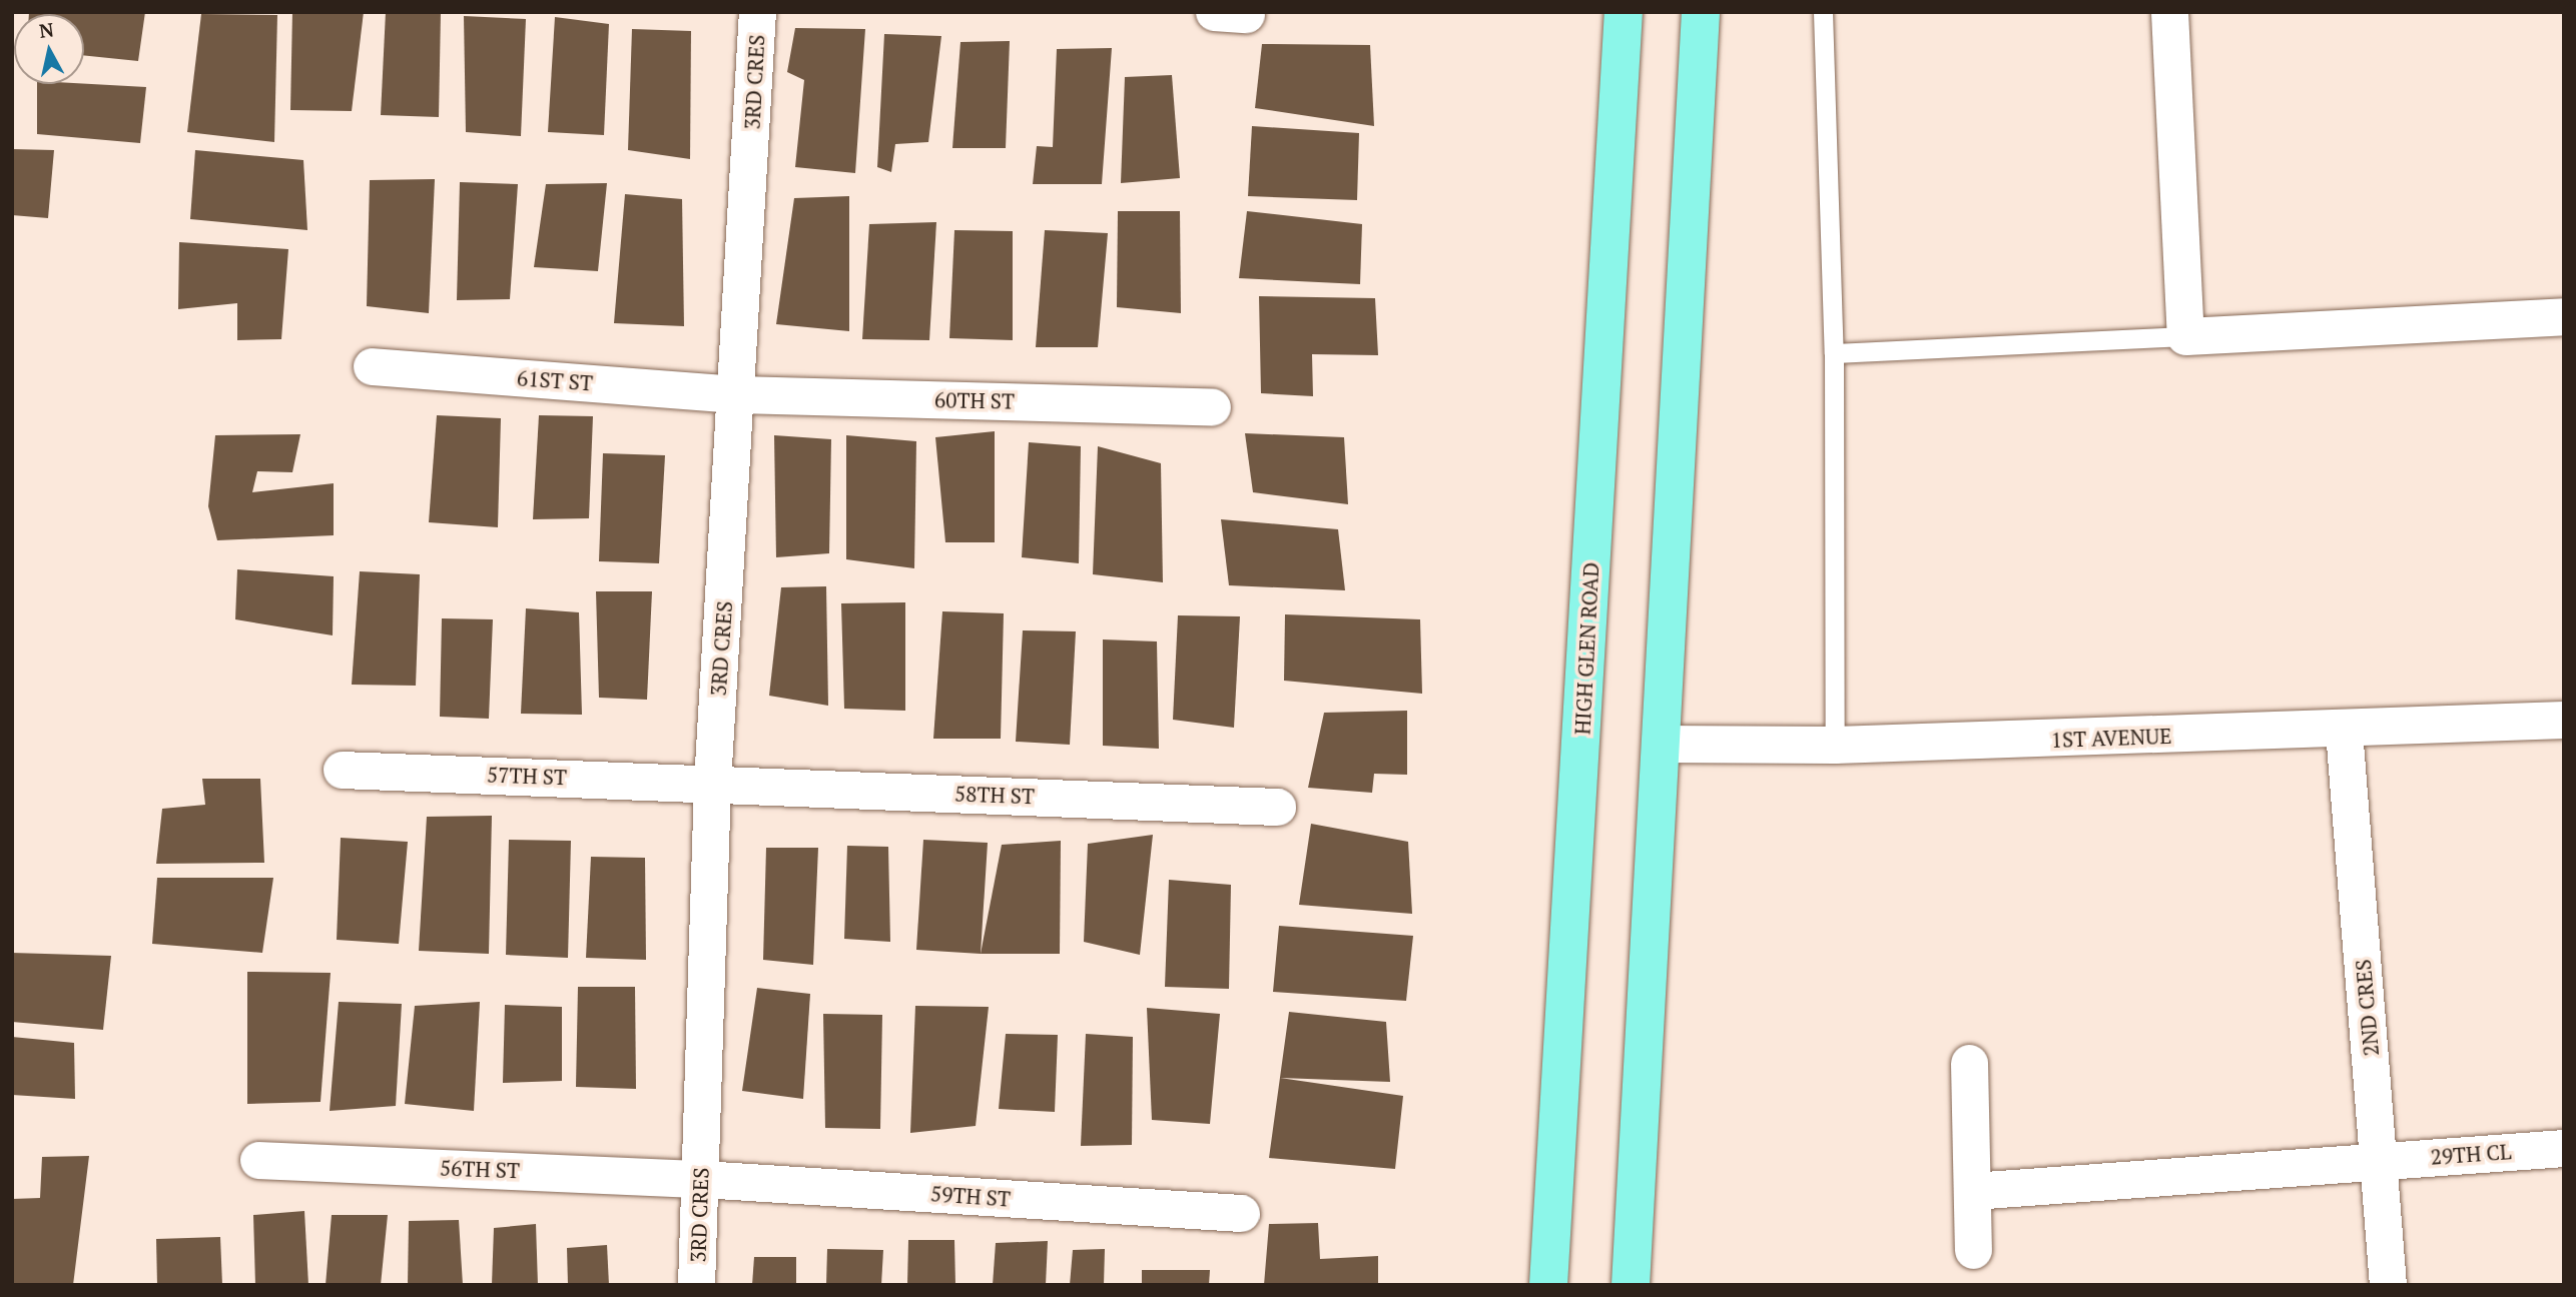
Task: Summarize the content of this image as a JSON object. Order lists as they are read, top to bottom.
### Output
{
  "streets": {
    "main road": ["HIGH GLEN ROAD"],
    "street": [
      "3RD CRES",
      "61ST ST",
      "60TH ST",
      "1ST AVENUE",
      "57TH ST",
      "58TH ST",
      "2ND CRES",
      "29TH CL",
      "56TH ST",
      "59TH ST"
    ]
  },
  "crossings": [
    ["3RD CRES", "61ST ST"],
    ["3RD CRES", "60TH ST"],
    ["3RD CRES", "57TH ST"],
    ["3RD CRES", "58TH ST"],
    ["3RD CRES", "56TH ST"],
    ["3RD CRES", "59TH ST"],
    ["61ST ST", "60TH ST"],
    ["1ST AVENUE", "2ND CRES"],
    ["57TH ST", "58TH ST"],
    ["2ND CRES", "29TH CL"],
    ["56TH ST", "59TH ST"]
  ],
  "north": "top"
}
